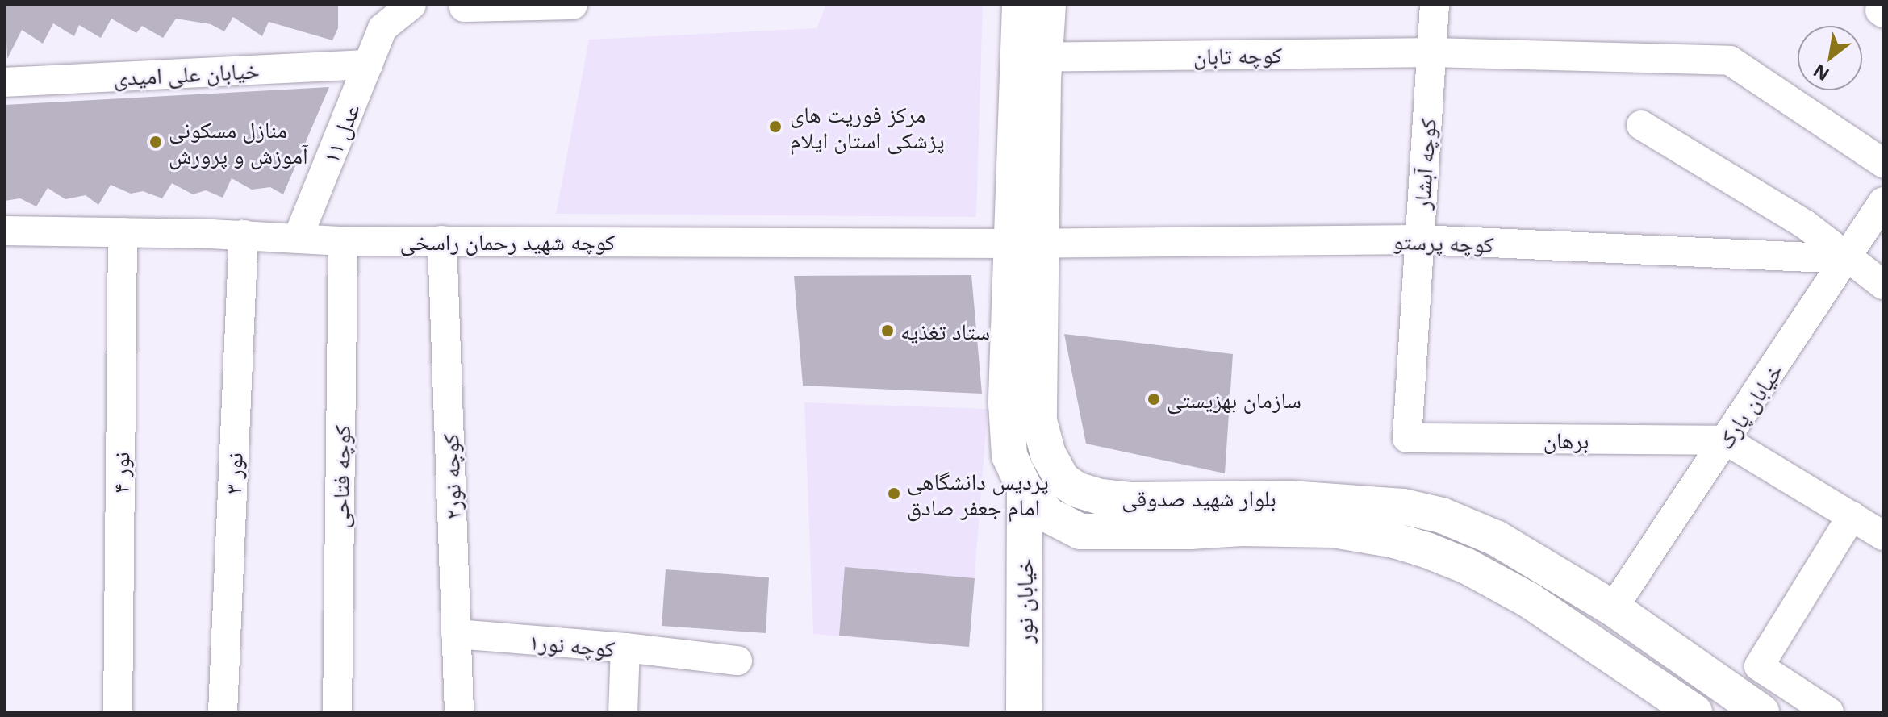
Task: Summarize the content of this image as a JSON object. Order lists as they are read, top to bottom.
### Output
{
  "streets": {
    "main road": ["بلوار شهید صدوقی", "خیابان نور"],
    "street": [
      "کوچه تابان",
      "خیابان علی امیدی",
      "عدل ۱۱",
      "کوچه آبشار",
      "کوچه شهید رحمان راسخی",
      "کوچه پرستو",
      "خیابان پارک",
      "برهان",
      "نور ۴",
      "نور ۳",
      "کوچه فتاحی",
      "کوچه نور۲",
      "کوچه نور۱"
    ]
  },
  "crossings": [
    ["کوچه تابان", "کوچه آبشار"],
    ["کوچه تابان", "بلوار شهید صدوقی"],
    ["خیابان علی امیدی", "عدل ۱۱"],
    ["عدل ۱۱", "کوچه شهید رحمان راسخی"],
    ["کوچه آبشار", "کوچه پرستو"],
    ["کوچه آبشار", "برهان"],
    ["کوچه شهید رحمان راسخی", "کوچه پرستو"],
    ["کوچه شهید رحمان راسخی", "نور ۴"],
    ["کوچه شهید رحمان راسخی", "نور ۳"],
    ["کوچه شهید رحمان راسخی", "کوچه فتاحی"],
    ["کوچه شهید رحمان راسخی", "کوچه نور۲"],
    ["کوچه شهید رحمان راسخی", "بلوار شهید صدوقی"],
    ["کوچه پرستو", "خیابان پارک"],
    ["کوچه پرستو", "بلوار شهید صدوقی"],
    ["خیابان پارک", "برهان"],
    ["خیابان پارک", "بلوار شهید صدوقی"],
    ["کوچه نور۲", "کوچه نور۱"],
    ["بلوار شهید صدوقی", "خیابان نور"]
  ],
  "places": [
    "مرکز فوریت های پزشکی استان ایلام",
    "منازل مسکونی آموزش و پرورش",
    "ستاد تغذیه",
    "سازمان بهزیستی",
    "پردیس دانشگاهی امام جعفر صادق"
  ],
  "north": "bottom left"
}
